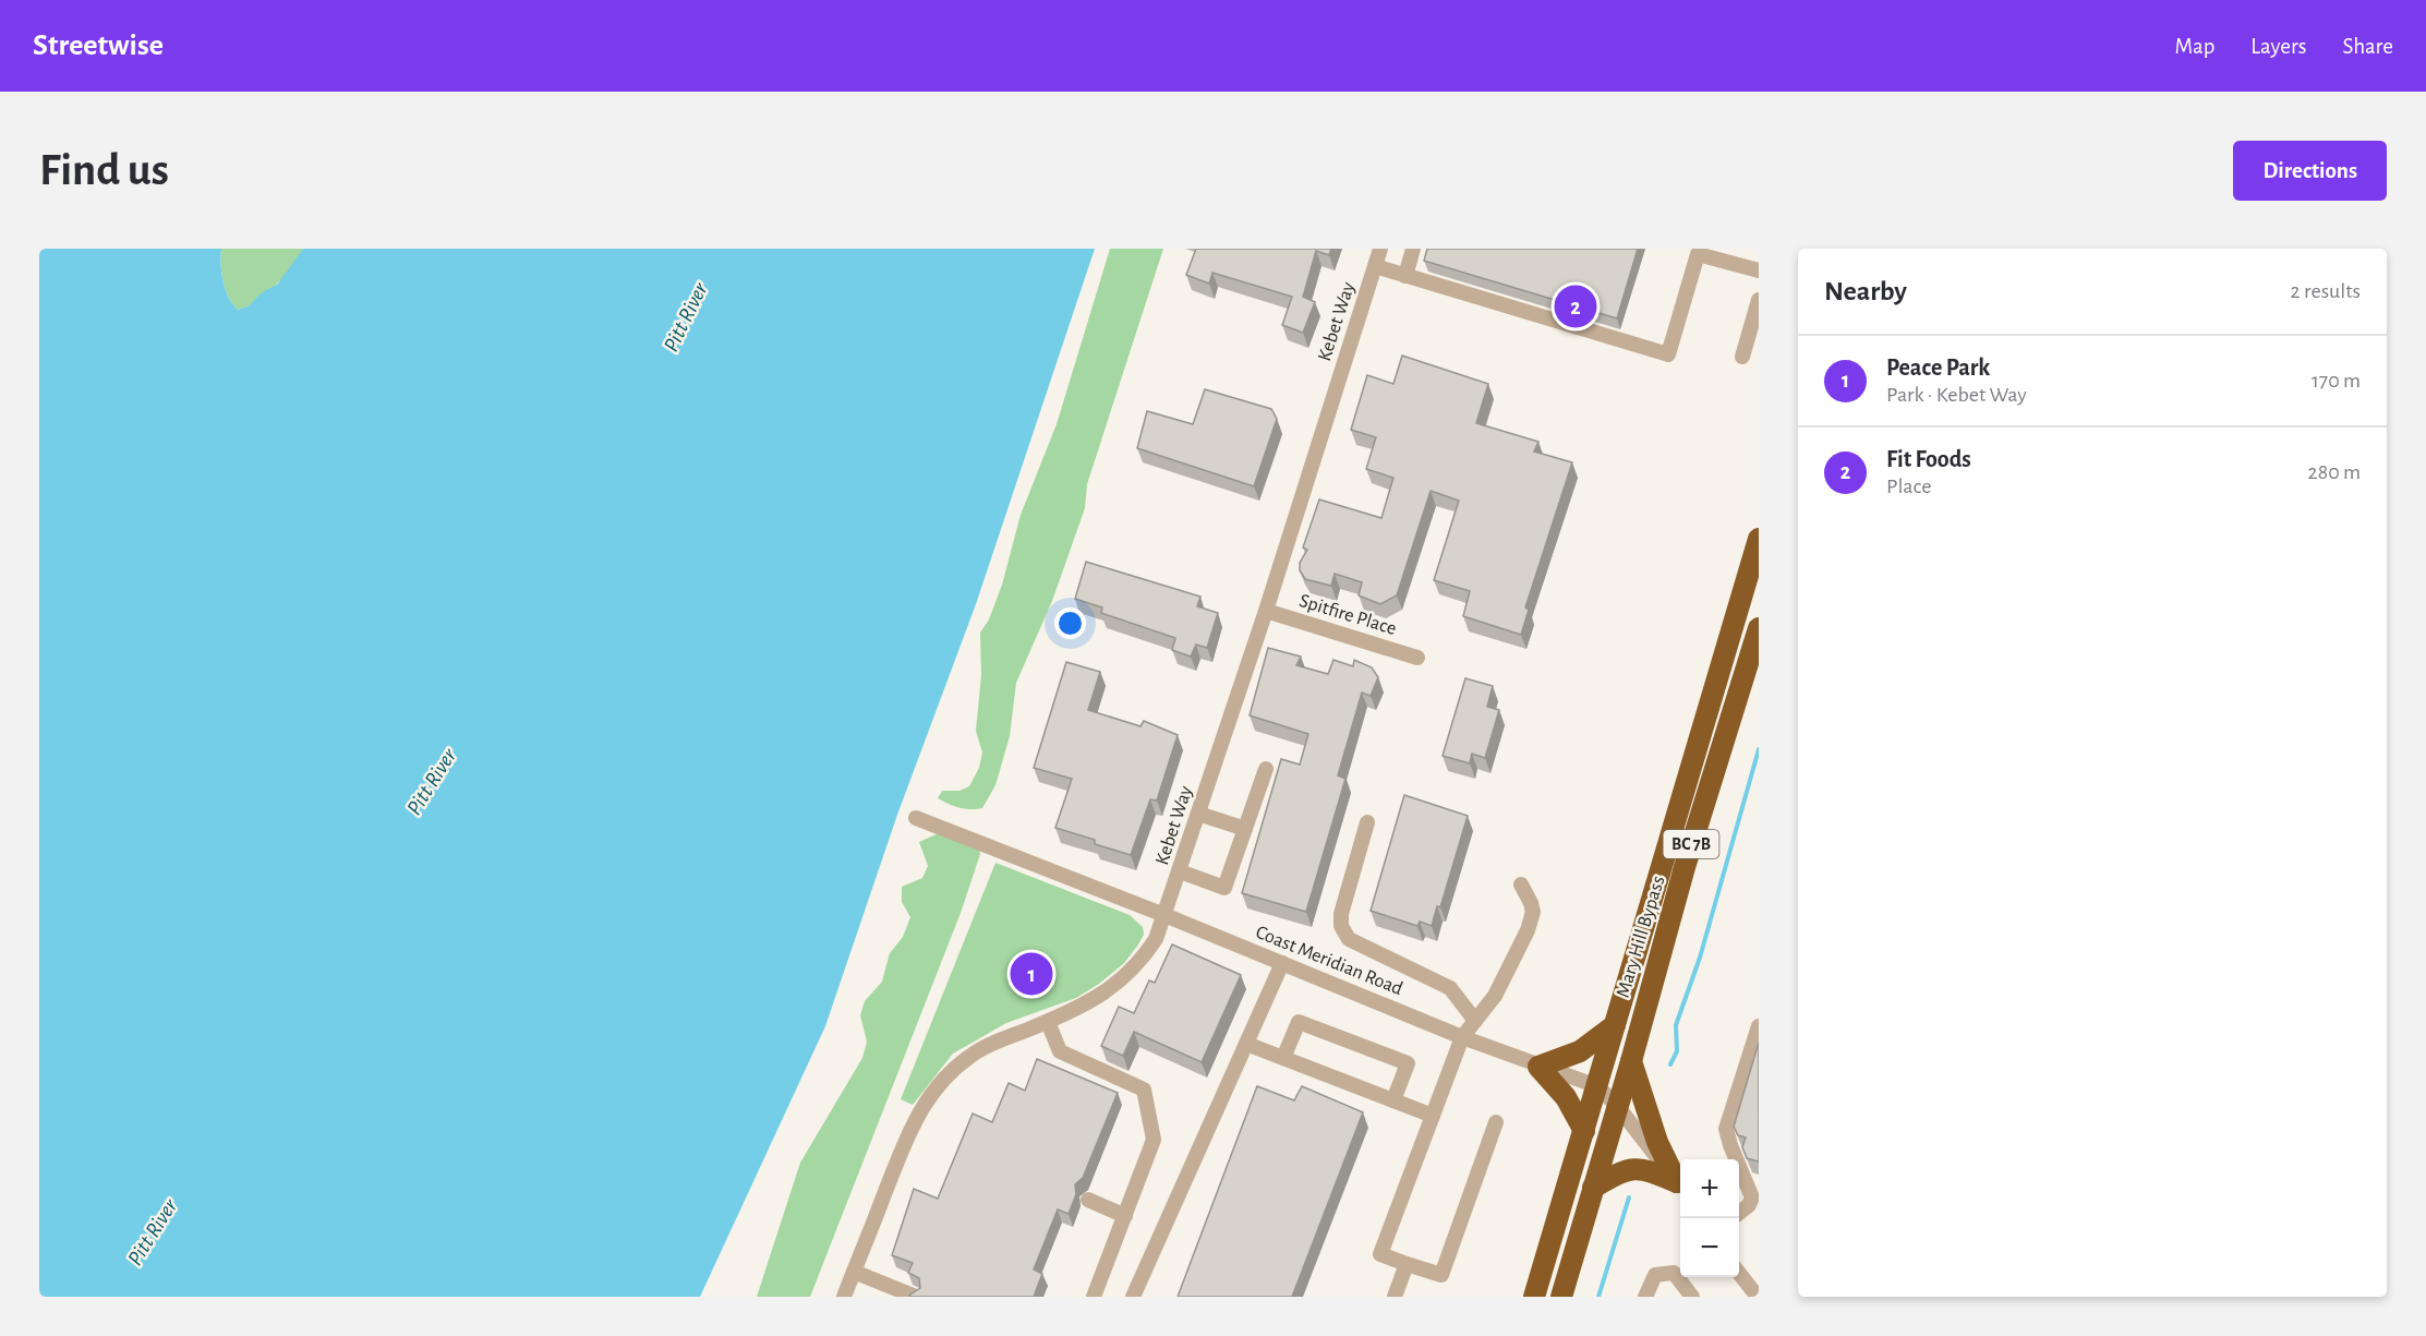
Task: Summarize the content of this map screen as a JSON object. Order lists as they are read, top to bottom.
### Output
{
  "streets": {
    "highway": ["BC 7B", "Mary Hill Bypass"],
    "street": ["Kebet Way", "Spitfire Place", "Coast Meridian Road"]
  },
  "crossings": [
    ["Kebet Way", "Spitfire Place"],
    ["Kebet Way", "Coast Meridian Road"],
    ["Mary Hill Bypass", "Coast Meridian Road"]
  ],
  "water": ["Pitt River"],
  "page": {
    "header": "Streetwise",
    "nav": ["Map", "Layers", "Share"],
    "buttons": "Directions",
    "title": "Find us",
    "heading": ["Nearby", "2 results"],
    "pins": ["2", "1"],
    "list": [
      {
        "mark": "1",
        "name": "Peace Park",
        "note": "Park · Kebet Way",
        "value": "170 m"
      },
      {
        "mark": "2",
        "name": "Fit Foods",
        "note": "Place",
        "value": "280 m"
      }
    ],
    "map_buttons": ["+", "−"]
  }
}
